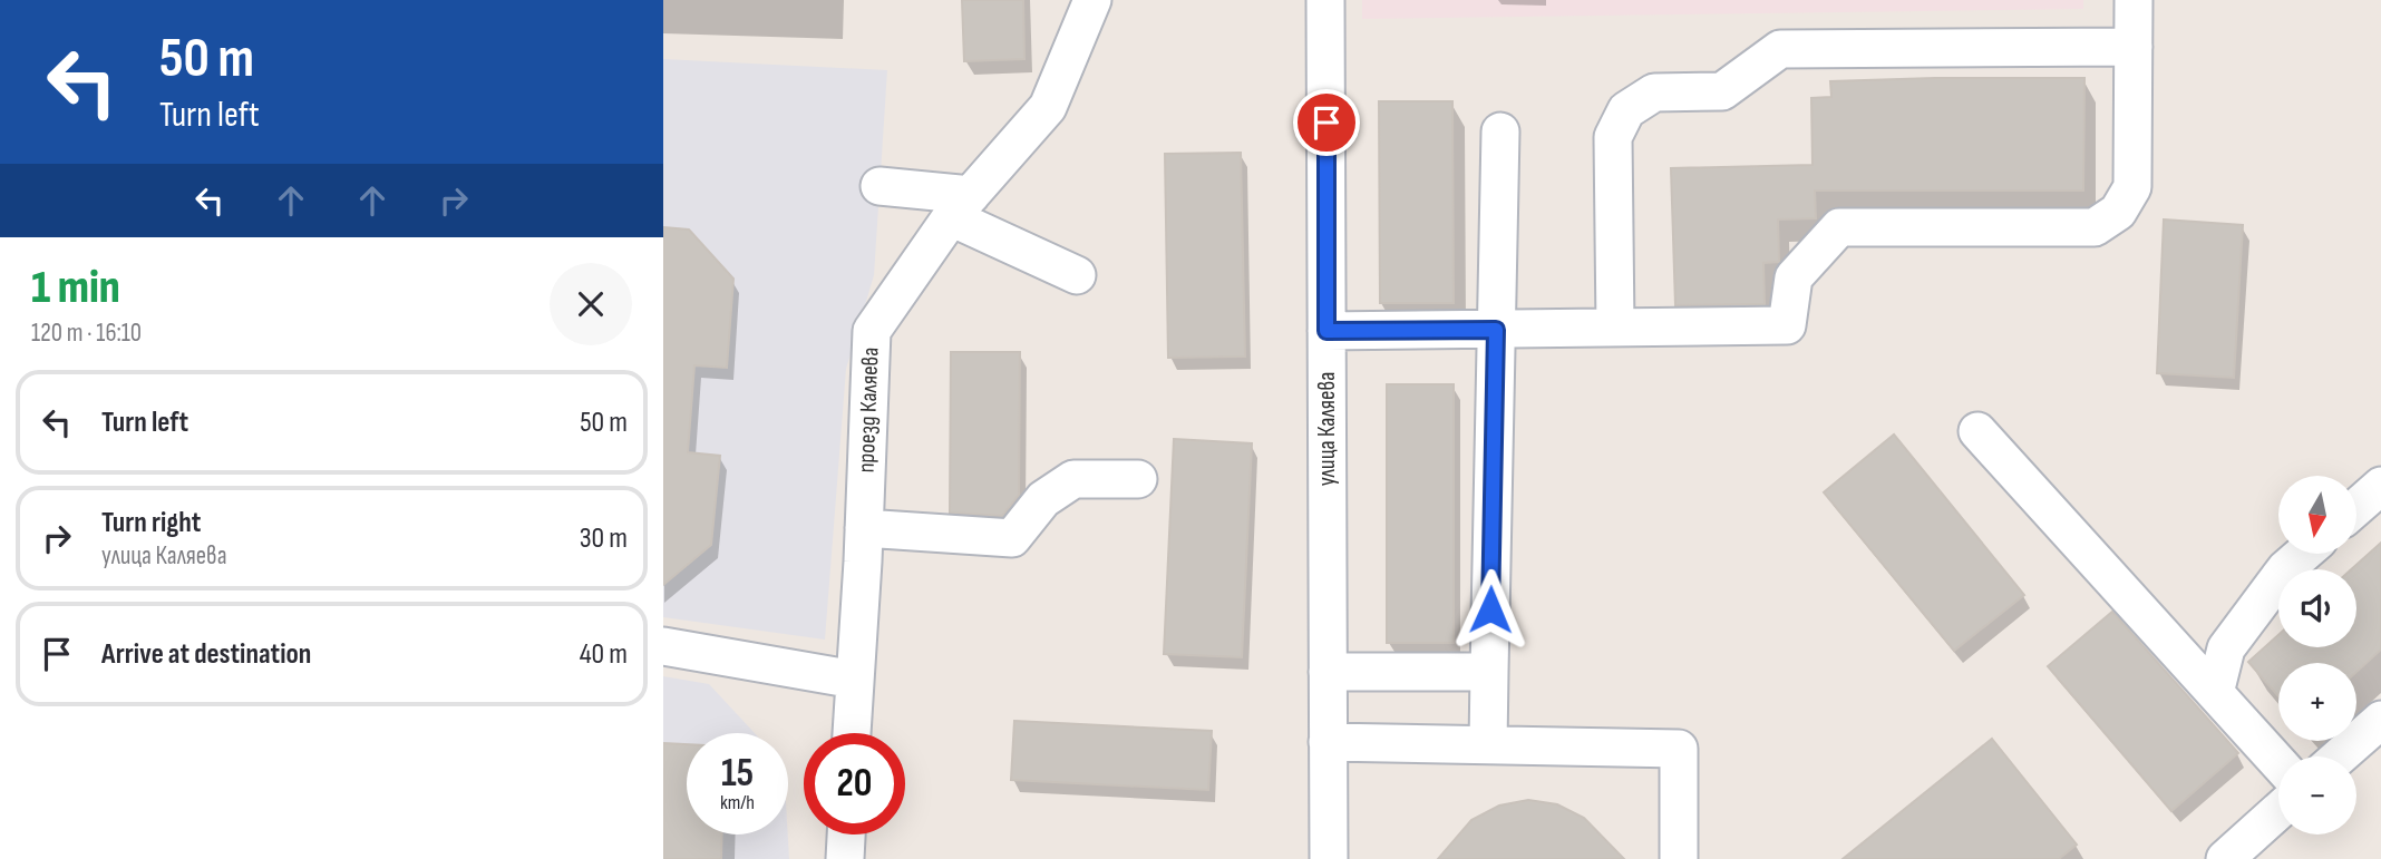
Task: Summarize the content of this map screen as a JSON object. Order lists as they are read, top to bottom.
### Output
{
  "streets": {
    "street": ["проезд Каляева", "улица Каляева"]
  },
  "north": "bottom",
  "page": {
    "turn": ["50 m", "Turn left"],
    "heading": ["1 min", "120 m · 16:10"],
    "list": [
      {
        "name": "Turn left",
        "value": "50 m"
      },
      {
        "name": "Turn right",
        "note": "улица Каляева",
        "value": "30 m"
      },
      {
        "name": "Arrive at destination",
        "value": "40 m"
      }
    ],
    "map_buttons": ["+", "−"],
    "speed": "15 km/h",
    "limit": "20"
  }
}
